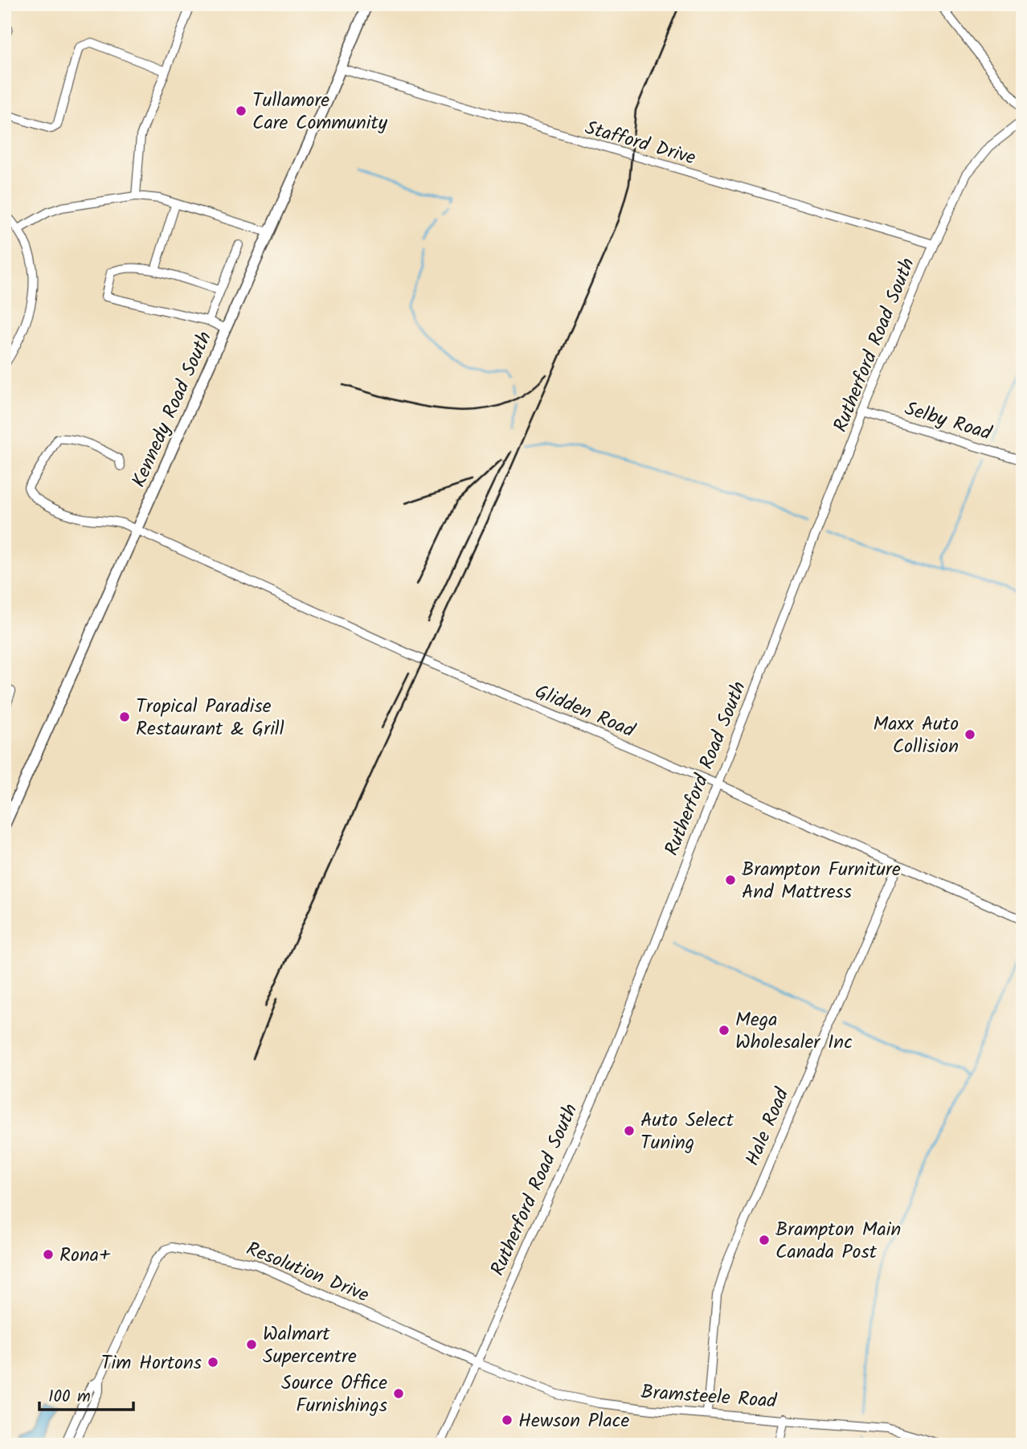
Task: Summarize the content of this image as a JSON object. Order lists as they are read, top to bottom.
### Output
{
  "streets": {
    "main road": ["Kennedy Road South"],
    "street": [
      "Stafford Drive",
      "Rutherford Road South",
      "Selby Road",
      "Glidden Road",
      "Hale Road",
      "Resolution Drive",
      "Bramsteele Road"
    ]
  },
  "crossings": [
    ["Stafford Drive", "Rutherford Road South"],
    ["Stafford Drive", "Kennedy Road South"],
    ["Rutherford Road South", "Selby Road"],
    ["Rutherford Road South", "Glidden Road"],
    ["Rutherford Road South", "Resolution Drive"],
    ["Rutherford Road South", "Bramsteele Road"],
    ["Kennedy Road South", "Glidden Road"],
    ["Glidden Road", "Hale Road"],
    ["Hale Road", "Bramsteele Road"],
    ["Resolution Drive", "Bramsteele Road"]
  ],
  "places": [
    "Tullamore Care Community",
    "Tropical Paradise Restaurant & Grill",
    "Maxx Auto Collision",
    "Brampton Furniture And Mattress",
    "Mega Wholesaler Inc",
    "Auto Select Tuning",
    "Brampton Main Canada Post",
    "Rona+",
    "Walmart Supercentre",
    "Tim Hortons",
    "Source Office Furnishings",
    "Hewson Place"
  ],
  "scale_bar": "100 m"
}
